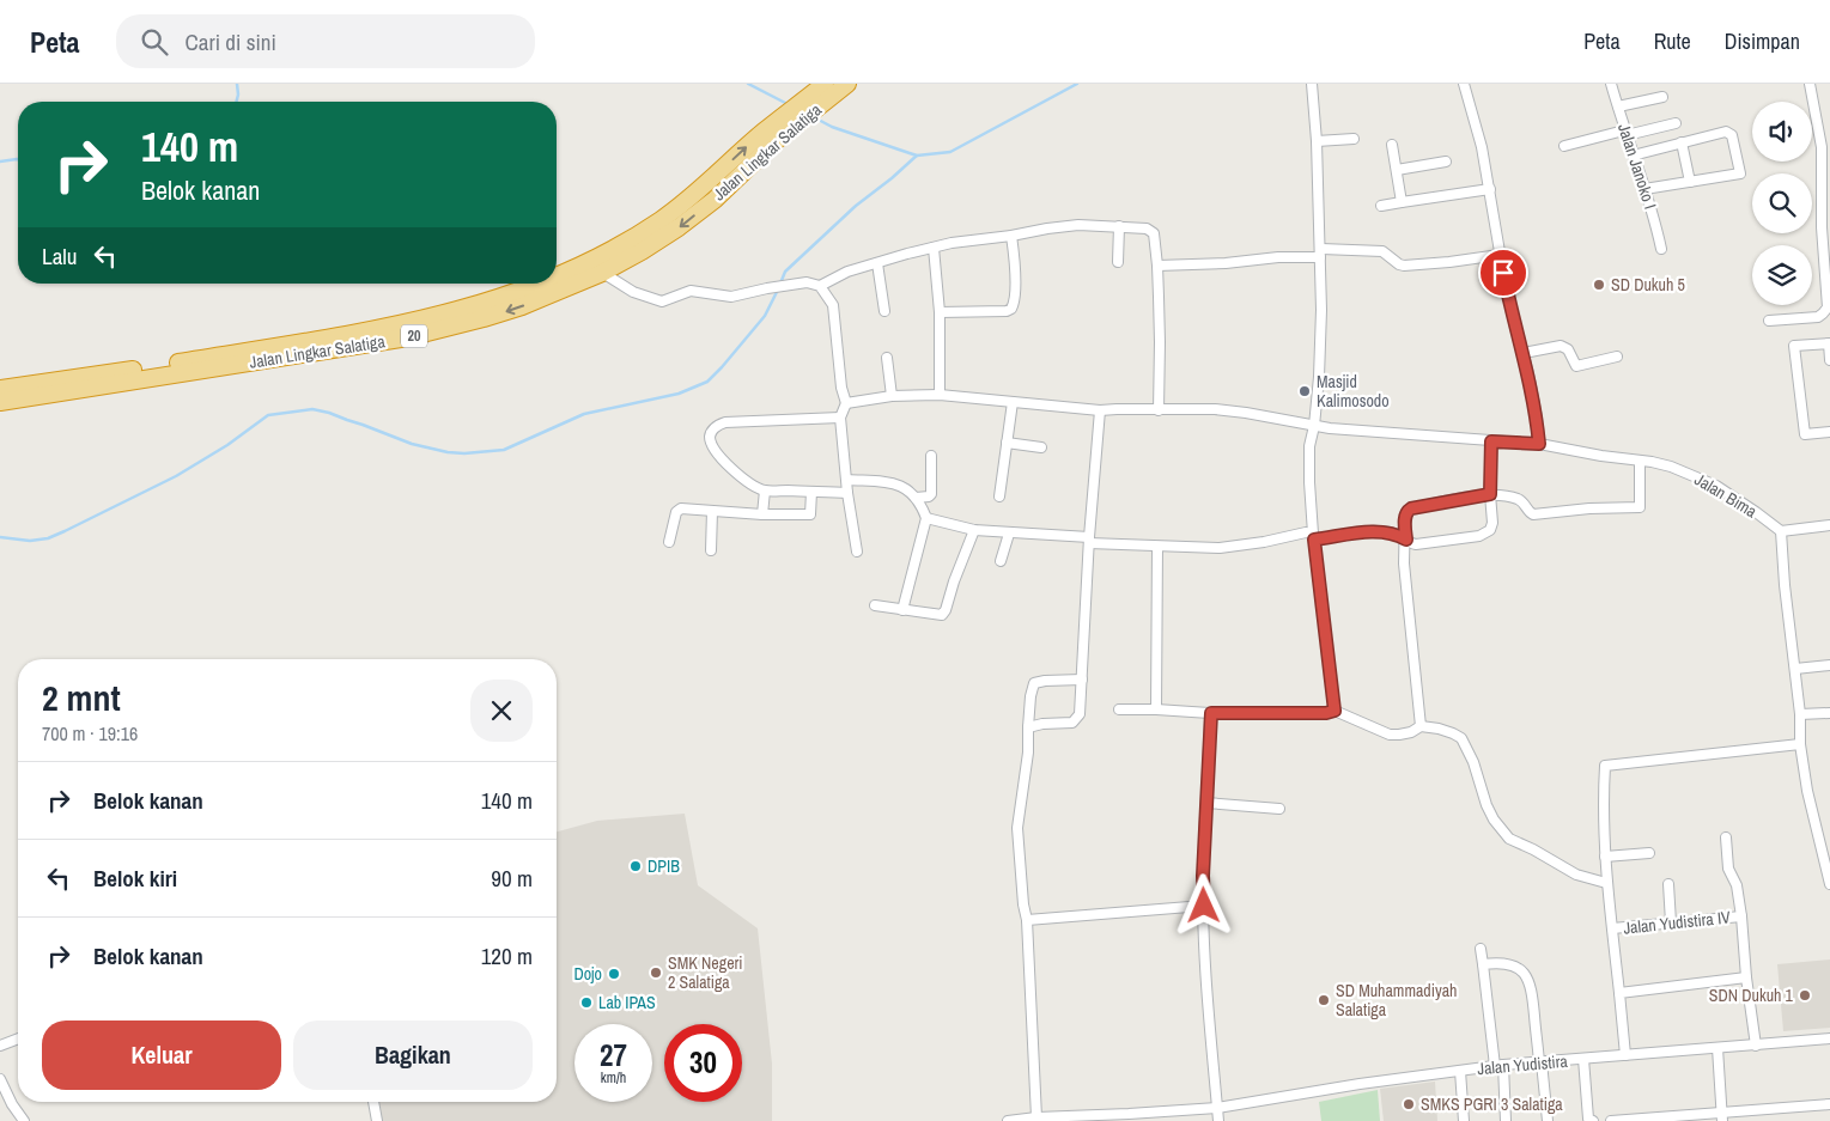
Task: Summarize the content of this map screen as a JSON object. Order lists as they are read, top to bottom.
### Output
{
  "streets": {
    "highway": ["Jalan Lingkar Salatiga", "20"],
    "street": [
      "Jalan Janoko I",
      "Jalan Bima",
      "Jalan Yudistira IV",
      "Jalan Yudistira"
    ]
  },
  "places": [
    "SD Dukuh 5",
    "Masjid Kalimosodo",
    "DPIB",
    "SMK Negeri 2 Salatiga",
    "Dojo",
    "SDN Dukuh 1",
    "SD Muhammadiyah Salatiga",
    "Lab IPAS",
    "SMKS PGRI 3 Salatiga"
  ],
  "page": {
    "header": "Peta",
    "search": "Cari di sini",
    "nav": ["Peta", "Rute", "Disimpan"],
    "turn": ["140 m", "Belok kanan"],
    "then": "Lalu",
    "heading": ["2 mnt", "700 m · 19:16"],
    "list": [
      {
        "name": "Belok kanan",
        "value": "140 m"
      },
      {
        "name": "Belok kiri",
        "value": "90 m"
      },
      {
        "name": "Belok kanan",
        "value": "120 m"
      }
    ],
    "buttons": ["Keluar", "Bagikan"],
    "speed": "27 km/h",
    "limit": "30"
  }
}
